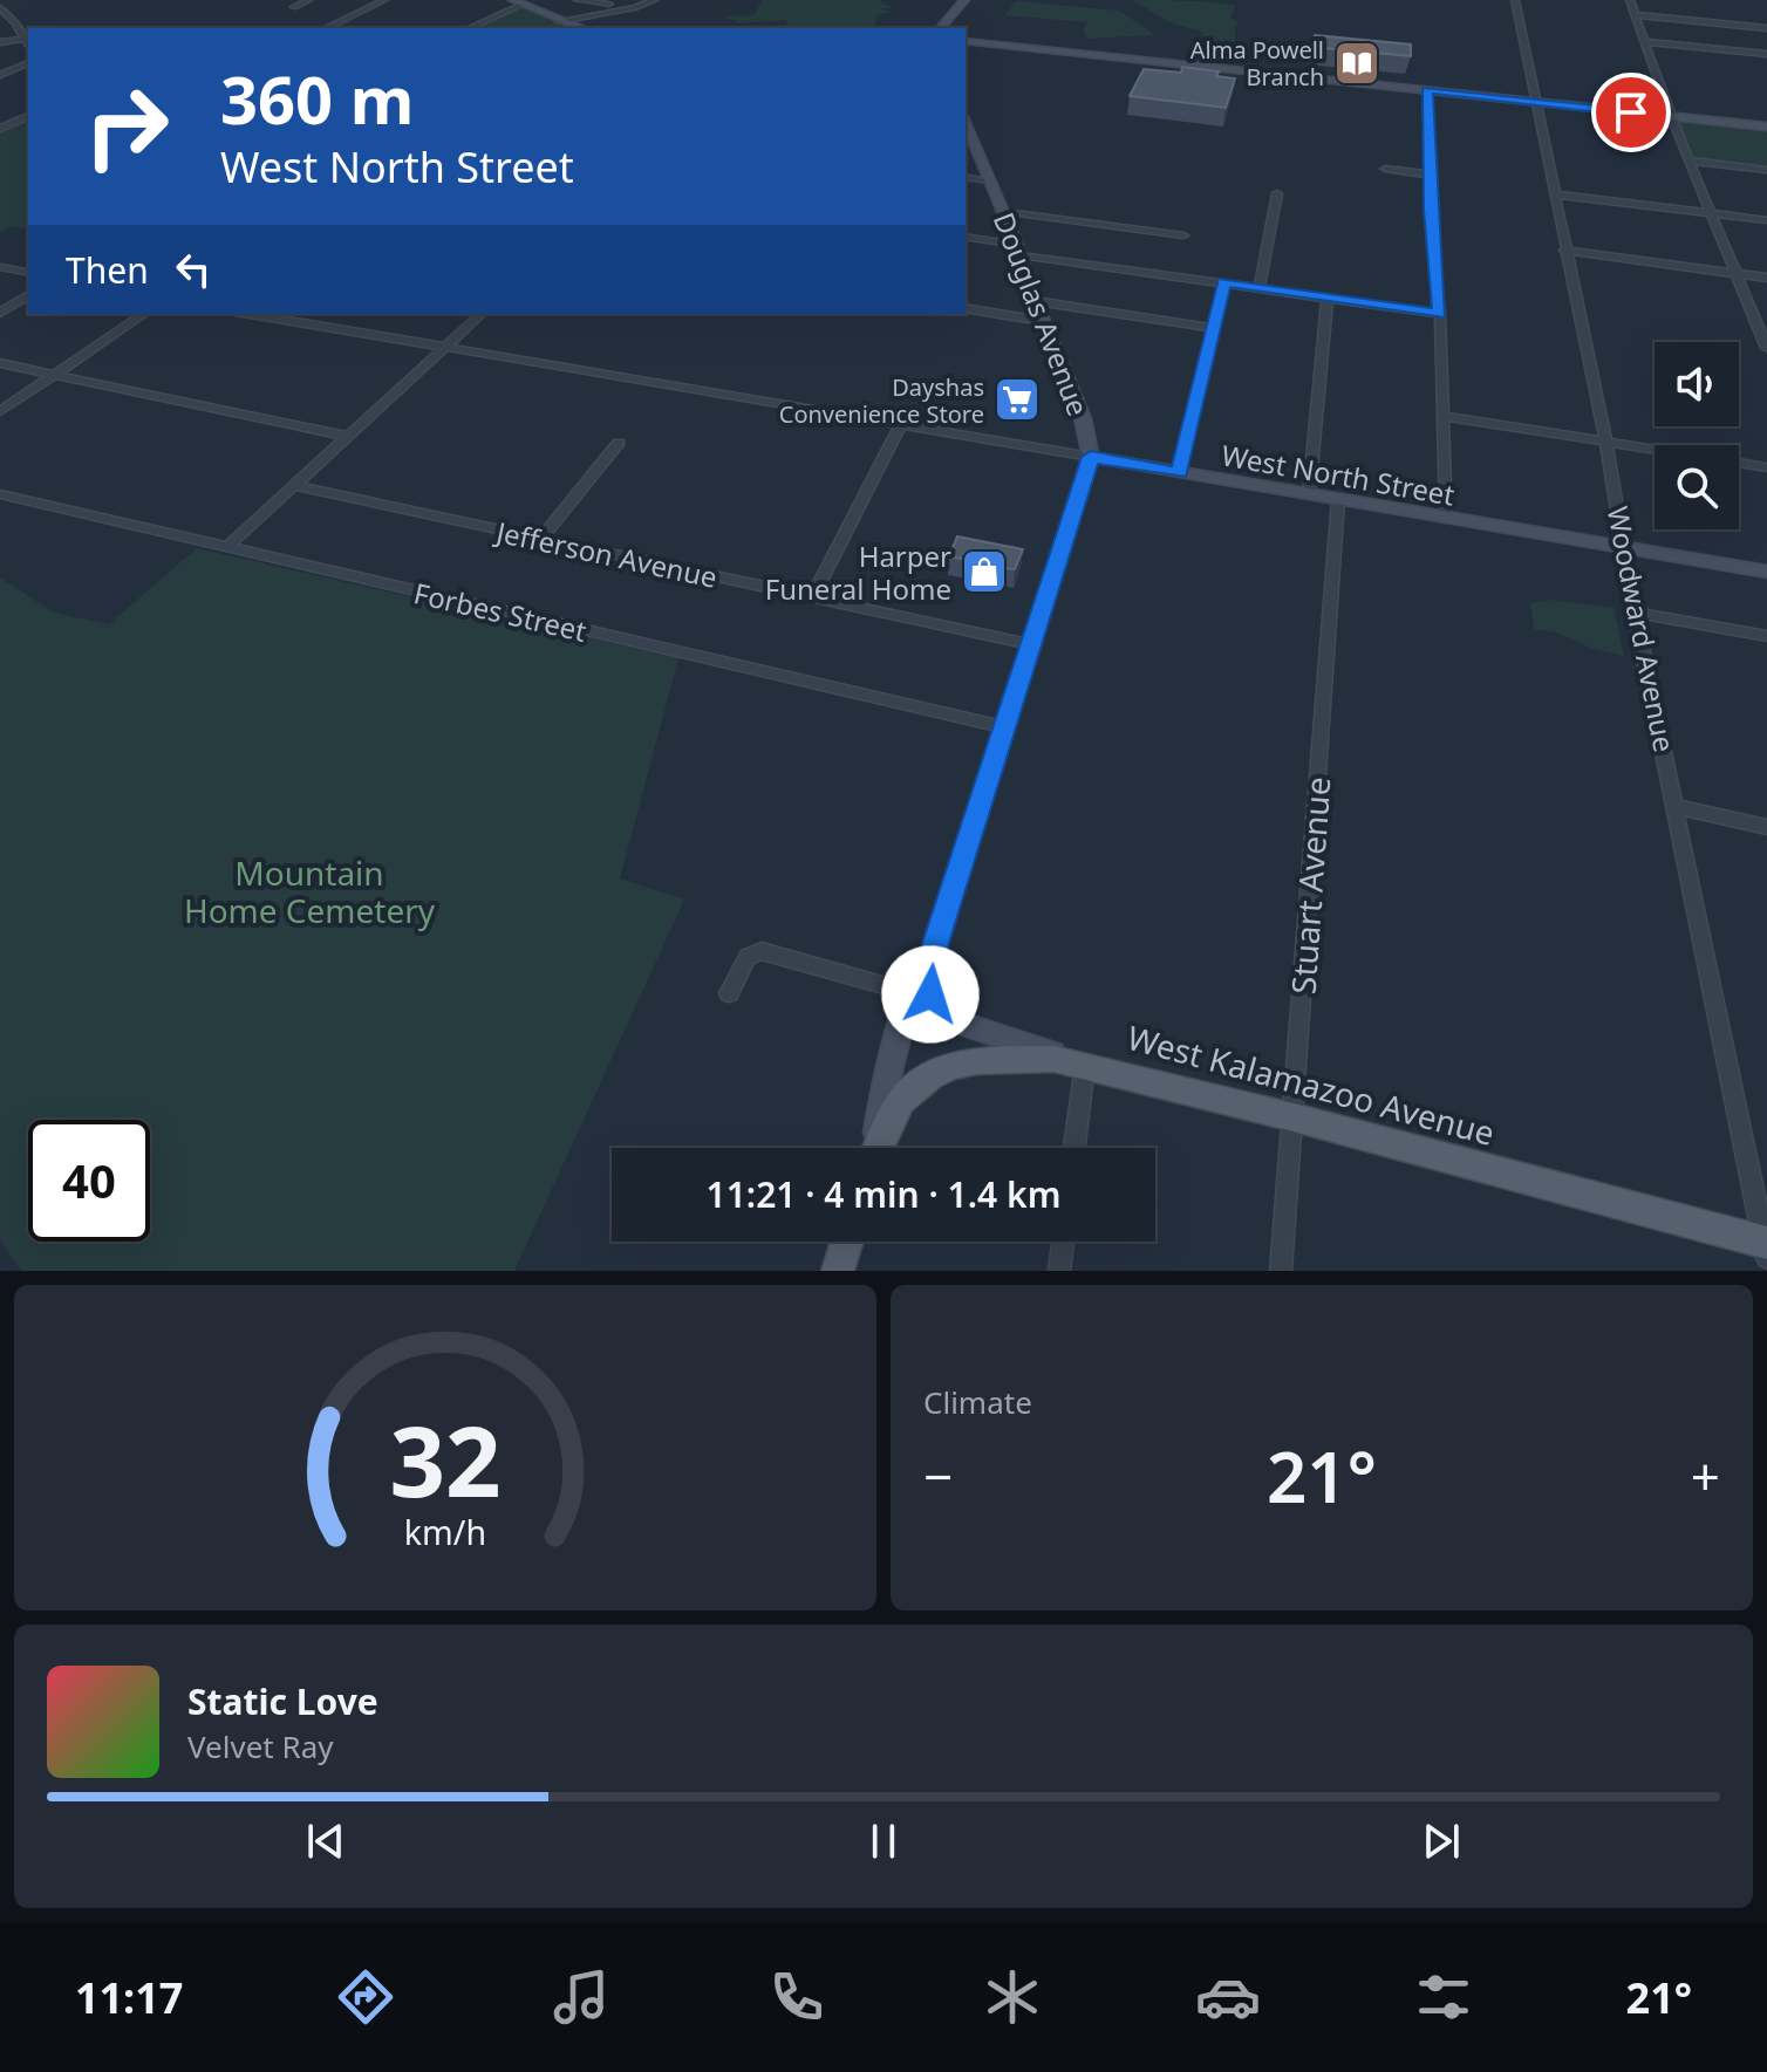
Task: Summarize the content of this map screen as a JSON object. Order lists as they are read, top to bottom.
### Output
{
  "streets": {
    "main road": ["West Kalamazoo Avenue"],
    "street": [
      "Douglas Avenue",
      "West North Street",
      "Jefferson Avenue",
      "Forbes Street",
      "Woodward Avenue",
      "Stuart Avenue"
    ]
  },
  "crossings": [
    ["Douglas Avenue", "West North Street"],
    ["West North Street", "Woodward Avenue"],
    ["West North Street", "Stuart Avenue"],
    ["Woodward Avenue", "West Kalamazoo Avenue"],
    ["Stuart Avenue", "West Kalamazoo Avenue"]
  ],
  "parks": ["Mountain Home Cemetery"],
  "places": {
    "library": ["Alma Powell Branch"],
    "supermarket": ["Dayshas Convenience Store"],
    "shop": ["Harper Funeral Home"]
  },
  "page": {
    "turn": ["360 m", "West North Street"],
    "then": "Then",
    "limit": "40",
    "trip": "11:21 · 4 min · 1.4 km",
    "tile": "Climate",
    "heat": ["−", "21°", "+"],
    "song": ["Static Love", "Velvet Ray"],
    "tabs": ["11:17", "21°"],
    "gauge": ["32", "km/h"]
  }
}
